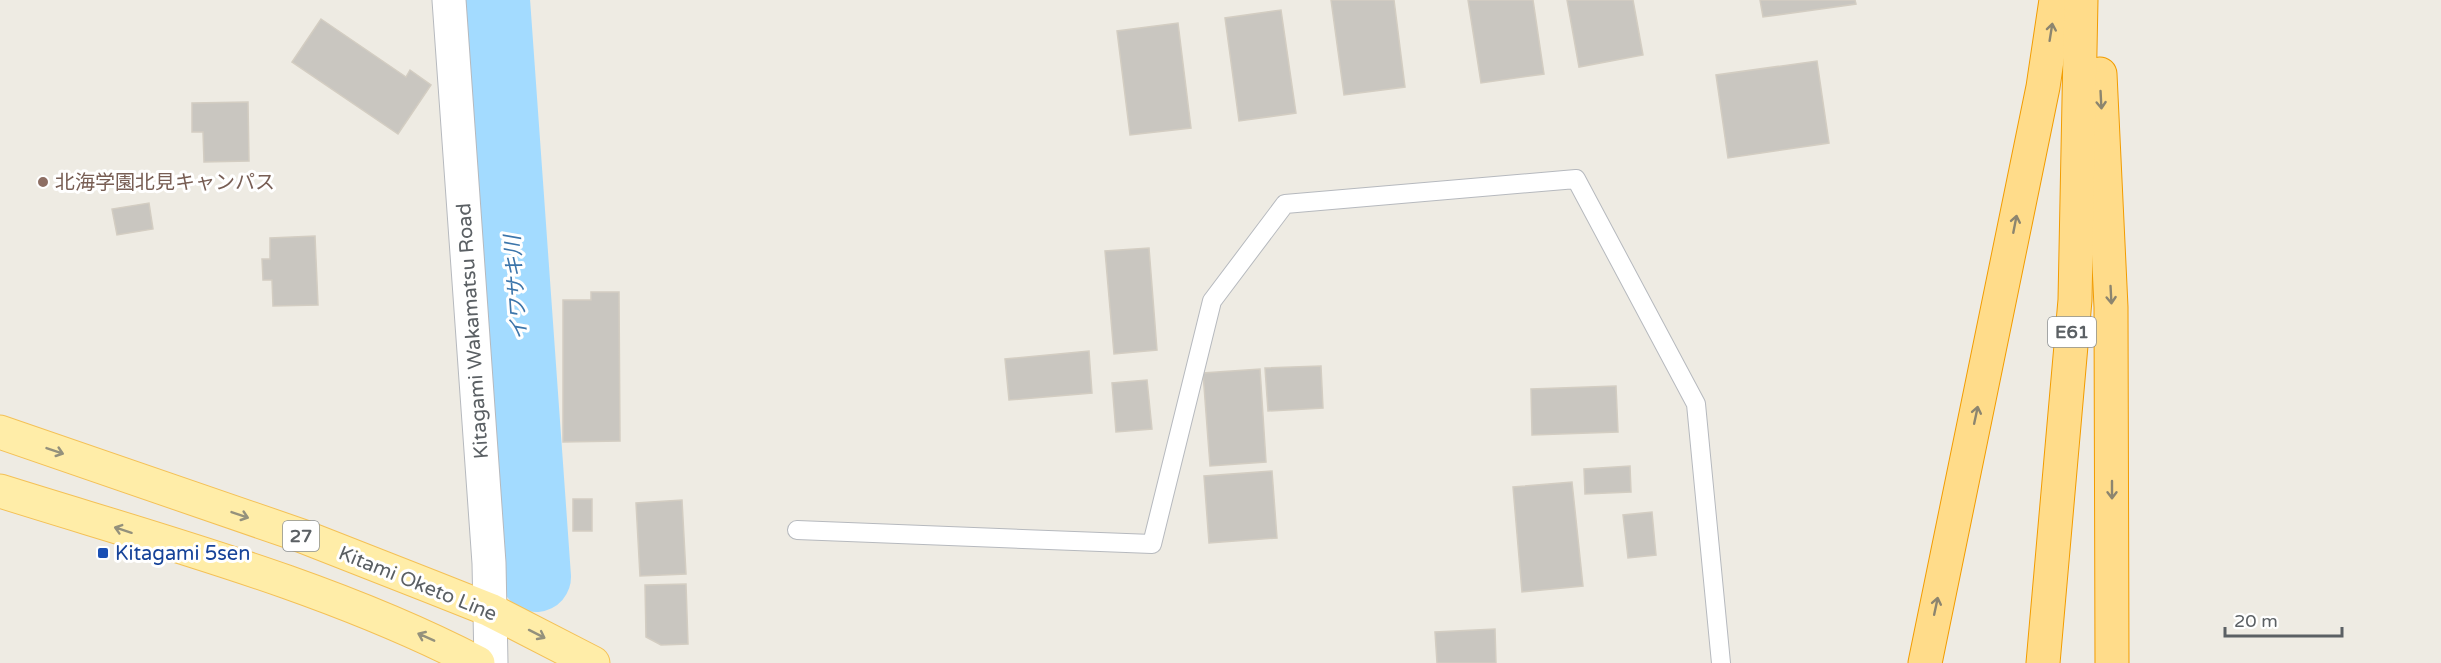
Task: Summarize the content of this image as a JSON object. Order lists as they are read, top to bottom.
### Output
{
  "streets": {
    "highway": ["E61"],
    "main road": ["27", "Kitami Oketo Line"],
    "street": ["Kitagami Wakamatsu Road"]
  },
  "crossings": [
    ["Kitagami Wakamatsu Road", "Kitami Oketo Line"]
  ],
  "water": ["イワサキ川"],
  "places": {
    "other": ["北海学園北見キャンパス"],
    "transit": ["Kitagami 5sen"]
  },
  "scale_bar": "20 m"
}
